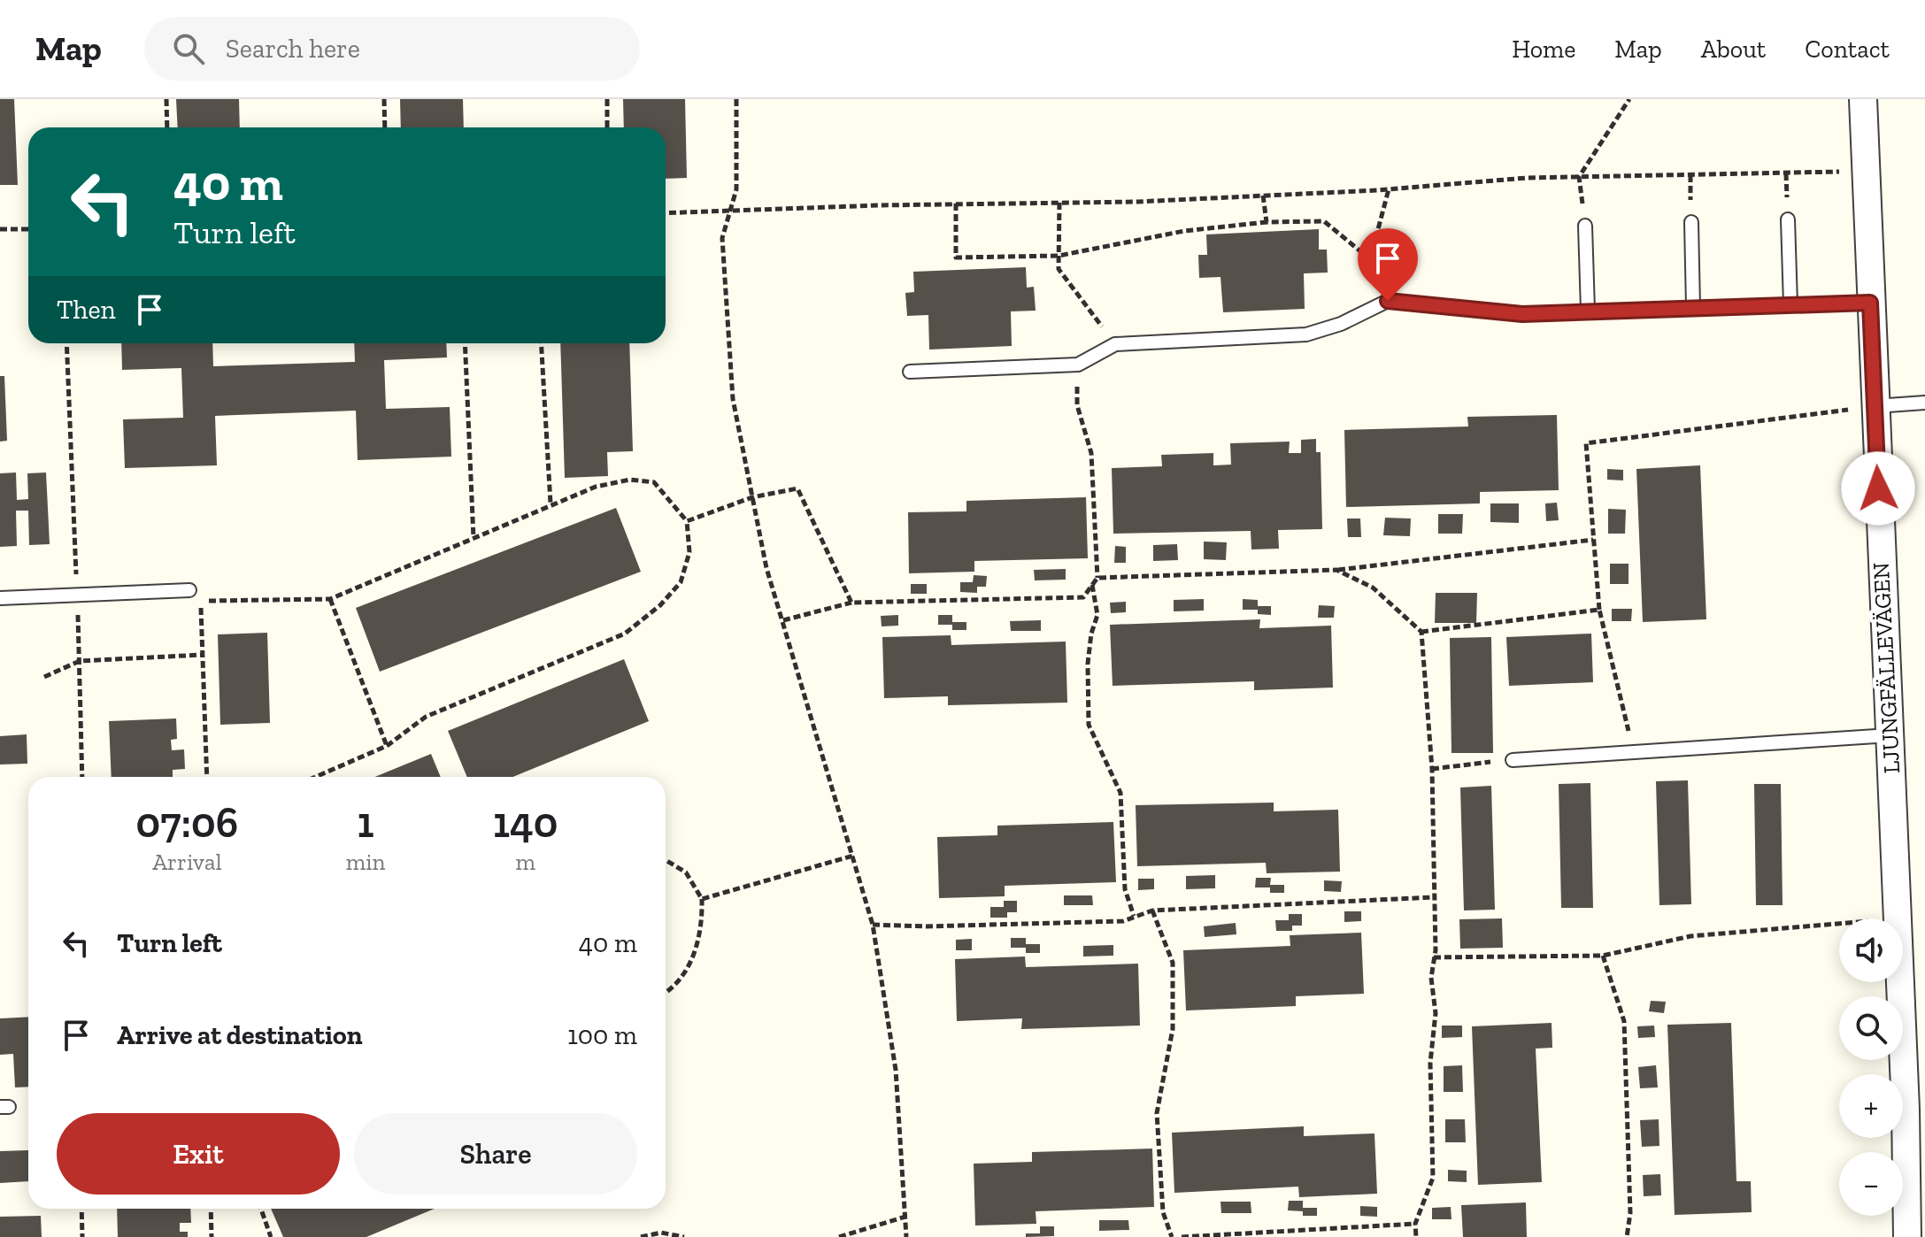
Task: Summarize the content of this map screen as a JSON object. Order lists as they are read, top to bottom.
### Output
{
  "streets": {
    "street": ["LJUNGFÄLLEVÄGEN"]
  },
  "page": {
    "header": "Map",
    "search": "Search here",
    "nav": [
      "Home",
      "Map",
      "About",
      "Contact"
    ],
    "turn": ["40 m", "Turn left"],
    "then": "Then",
    "eta": [
      "07:06",
      "Arrival",
      "1",
      "min",
      "140",
      "m"
    ],
    "list": [
      {
        "name": "Turn left",
        "value": "40 m"
      },
      {
        "name": "Arrive at destination",
        "value": "100 m"
      }
    ],
    "map_buttons": ["+", "−"],
    "buttons": ["Exit", "Share"]
  }
}
